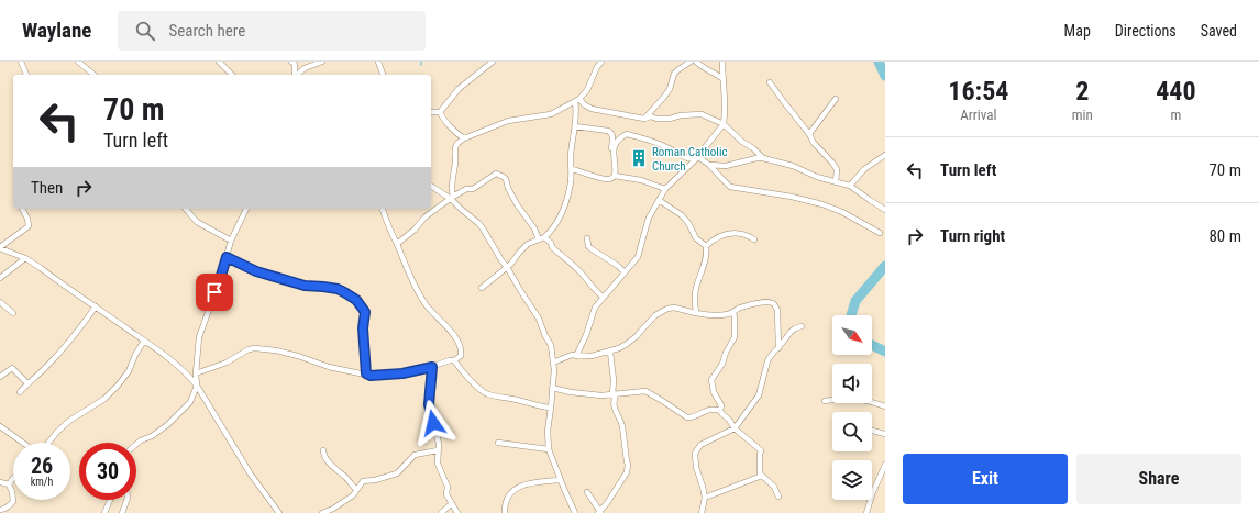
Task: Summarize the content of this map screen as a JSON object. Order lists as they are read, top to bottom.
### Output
{
  "places": {
    "building": ["Roman Catholic Church"]
  },
  "north": "bottom right",
  "page": {
    "header": "Waylane",
    "search": "Search here",
    "nav": ["Map", "Directions", "Saved"],
    "eta": [
      "16:54",
      "Arrival",
      "2",
      "min",
      "440",
      "m"
    ],
    "turn": ["70 m", "Turn left"],
    "list": [
      {
        "name": "Turn left",
        "value": "70 m"
      },
      {
        "name": "Turn right",
        "value": "80 m"
      }
    ],
    "then": "Then",
    "speed": "26 km/h",
    "limit": "30",
    "buttons": ["Exit", "Share"]
  }
}
